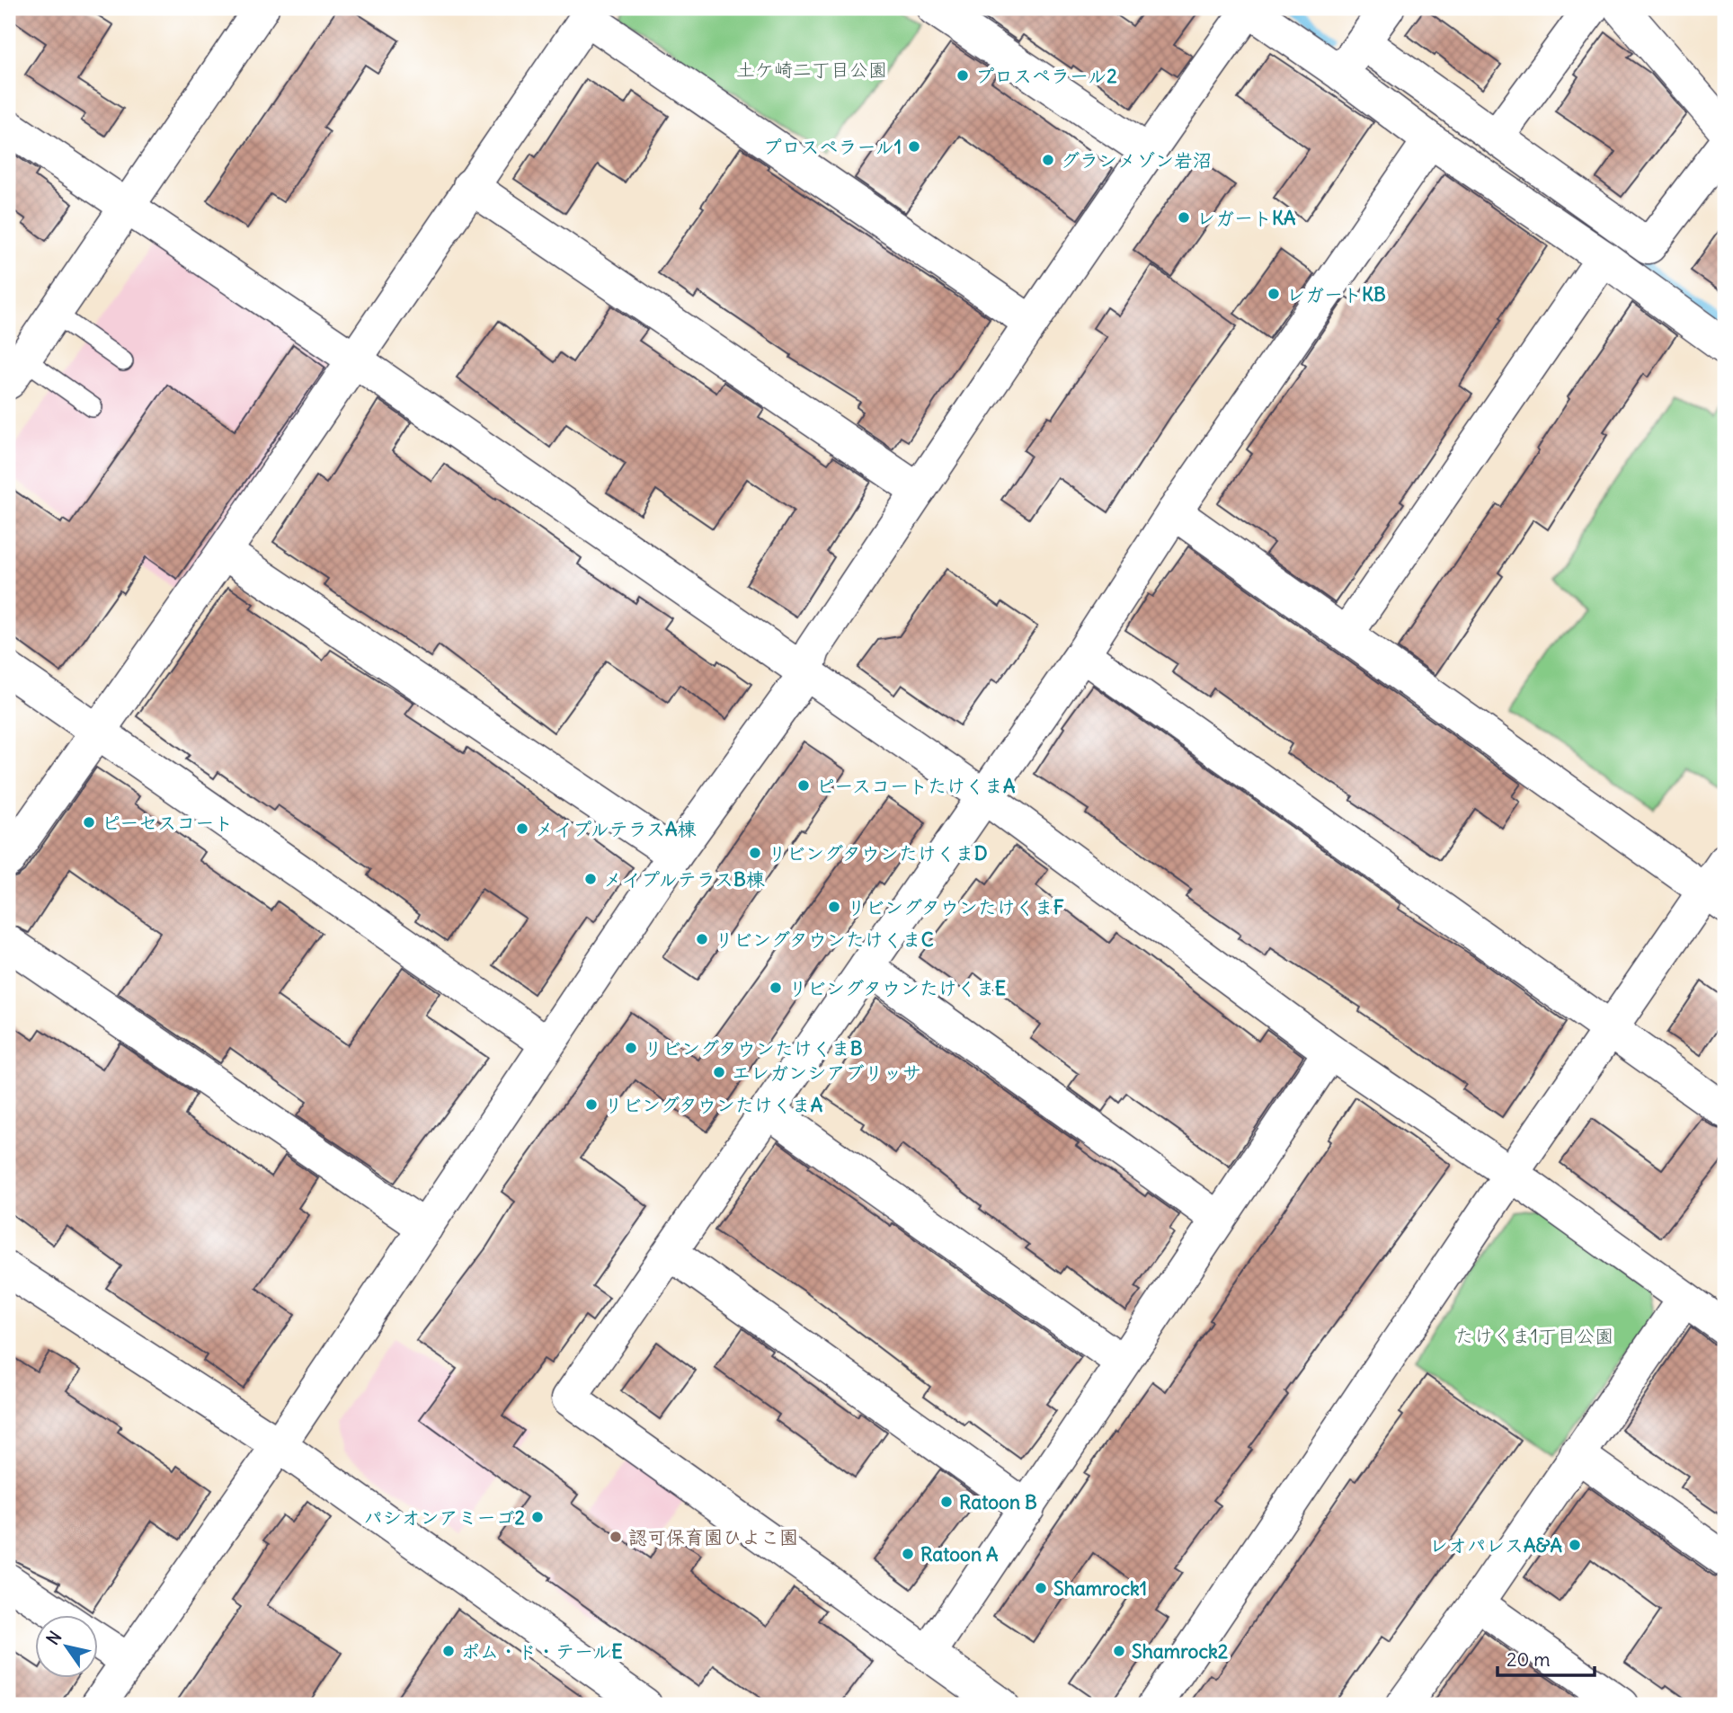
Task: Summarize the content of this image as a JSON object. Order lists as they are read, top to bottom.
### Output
{
  "parks": ["土ケ崎二丁目公園", "たけくま1丁目公園"],
  "places": [
    "プロスペラール2",
    "プロスペラール1",
    "グランメゾン岩沼",
    "レガートKA",
    "レガートKB",
    "ピースコートたけくまA",
    "ピーセスコート",
    "メイプルテラスA棟",
    "リビングタウンたけくまD",
    "メイプルテラスB棟",
    "リビングタウンたけくまF",
    "リビングタウンたけくまC",
    "リビングタウンたけくまE",
    "リビングタウンたけくまB",
    "エレガンシアブリッサ",
    "リビングタウンたけくまA",
    "Ratoon B",
    "パシオンアミーゴ2",
    "認可保育園ひよこ園",
    "レオパレスA&A",
    "Ratoon A",
    "Shamrock1",
    "ポム・ド・テールE",
    "Shamrock2"
  ],
  "scale_bar": "20 m",
  "north": "top left"
}
